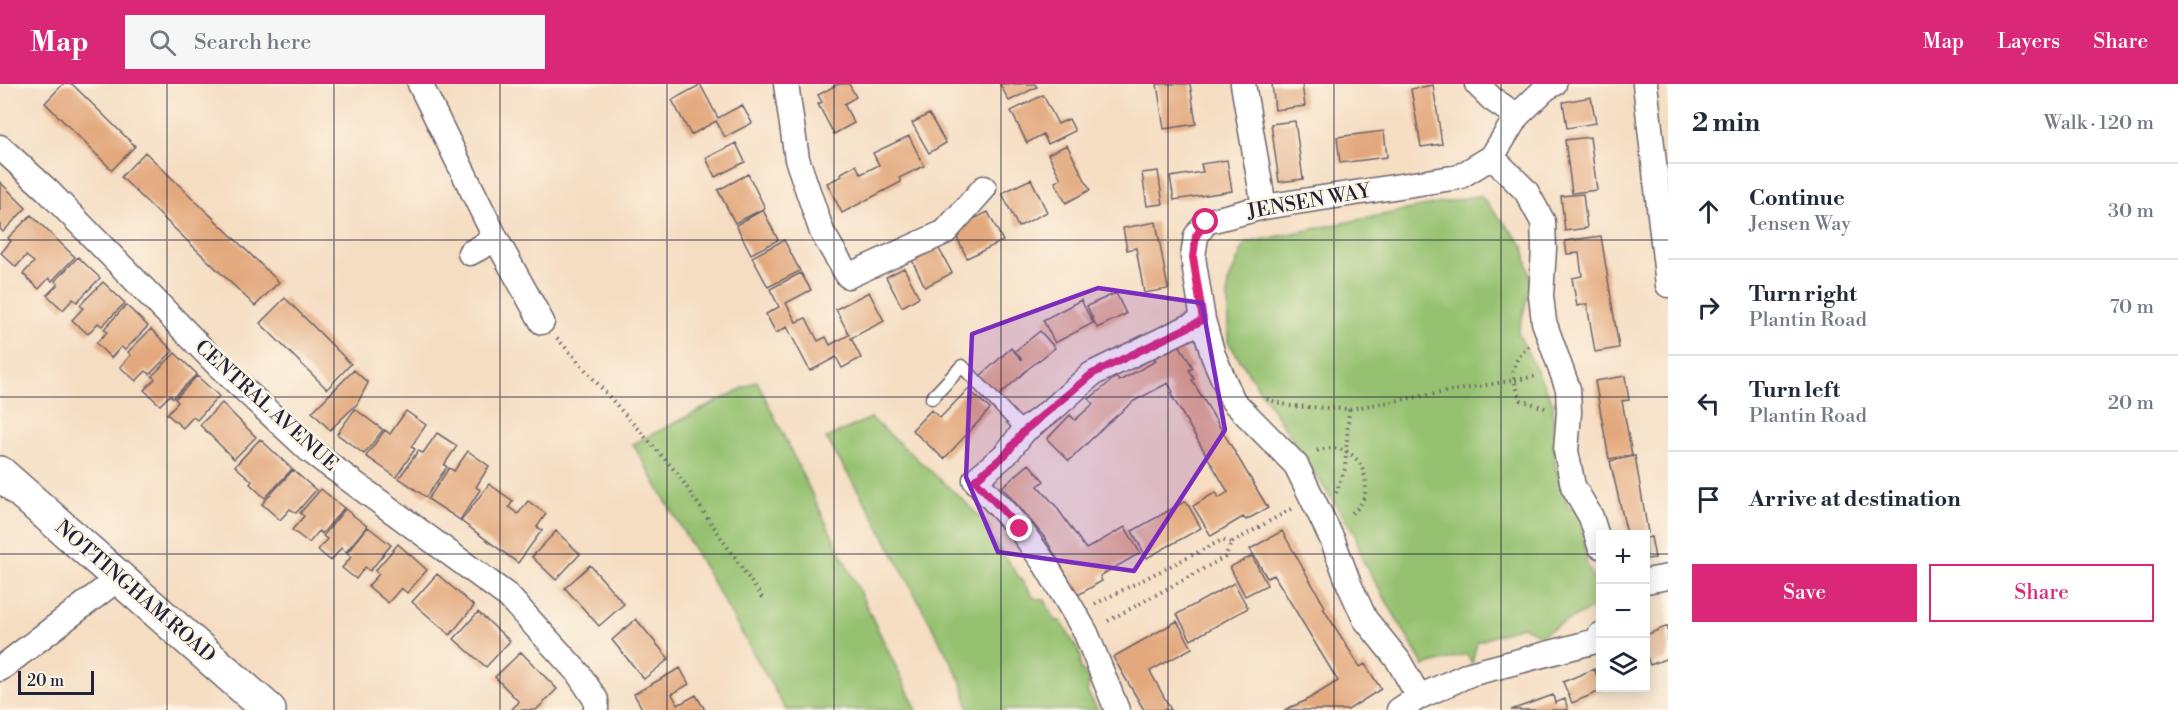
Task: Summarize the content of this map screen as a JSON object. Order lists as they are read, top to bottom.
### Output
{
  "streets": {
    "main road": ["NOTTINGHAM ROAD"],
    "street": ["JENSEN WAY", "CENTRAL AVENUE"]
  },
  "scale_bar": "20 m",
  "page": {
    "header": "Map",
    "search": "Search here",
    "nav": ["Map", "Layers", "Share"],
    "heading": ["2 min", "Walk · 120 m"],
    "list": [
      ["Continue", "Jensen Way", "30 m"],
      ["Turn right", "Plantin Road", "70 m"],
      ["Turn left", "Plantin Road", "20 m"],
      "Arrive at destination"
    ],
    "map_buttons": ["+", "−"],
    "buttons": ["Save", "Share"],
    "scale": "20 m"
  }
}
